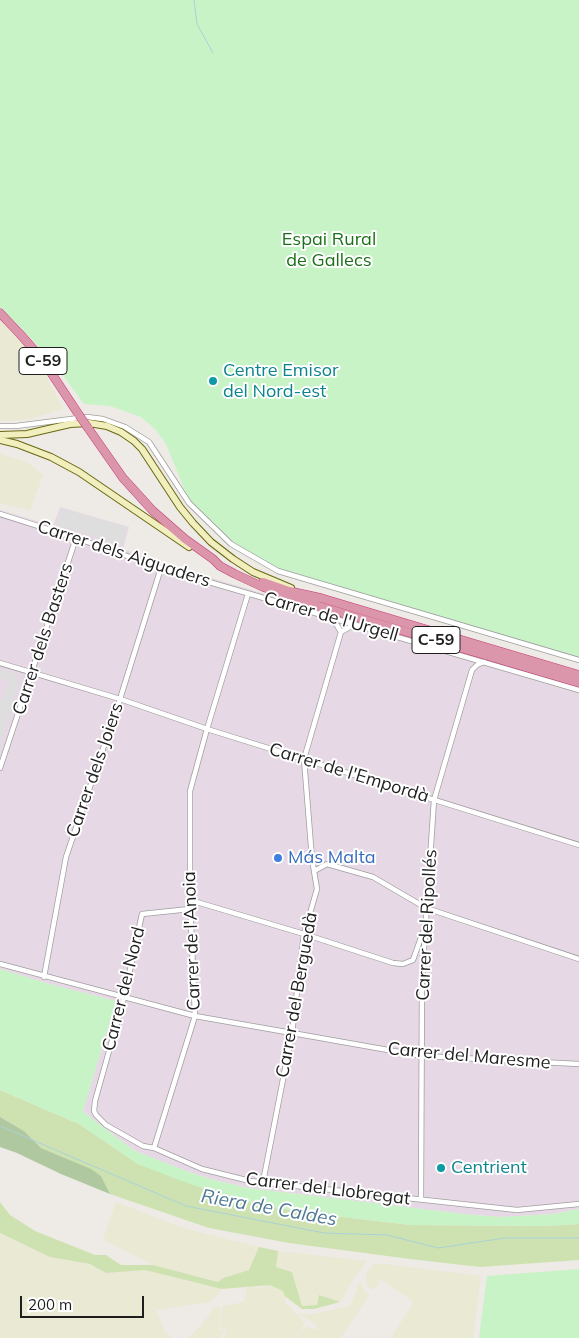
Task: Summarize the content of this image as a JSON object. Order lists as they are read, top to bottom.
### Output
{
  "streets": {
    "highway": ["C-59"],
    "street": [
      "Carrer dels Aiguaders",
      "Carrer de l'Urgell",
      "Carrer dels Basters",
      "Carrer dels Joiers",
      "Carrer de l'Empordà",
      "Carrer del Ripollés",
      "Carrer de l'Anoia",
      "Carrer del Nord",
      "Carrer del Berguedà",
      "Carrer del Maresme",
      "Carrer del Llobregat"
    ]
  },
  "crossings": [
    ["Carrer dels Aiguaders", "Carrer de l'Urgell"],
    ["Carrer dels Aiguaders", "Carrer dels Basters"],
    ["Carrer dels Aiguaders", "Carrer dels Joiers"],
    ["Carrer de l'Urgell", "Carrer de l'Empordà"],
    ["Carrer de l'Urgell", "Carrer del Ripollés"],
    ["Carrer de l'Urgell", "Carrer de l'Anoia"],
    ["Carrer dels Basters", "Carrer de l'Empordà"],
    ["Carrer dels Joiers", "Carrer de l'Empordà"],
    ["Carrer dels Joiers", "Carrer del Maresme"],
    ["Carrer de l'Empordà", "Carrer del Ripollés"],
    ["Carrer de l'Empordà", "Carrer de l'Anoia"],
    ["Carrer de l'Empordà", "Carrer del Berguedà"],
    ["Carrer del Ripollés", "Carrer del Maresme"],
    ["Carrer del Ripollés", "Carrer del Llobregat"],
    ["Carrer de l'Anoia", "Carrer del Nord"],
    ["Carrer de l'Anoia", "Carrer del Maresme"],
    ["Carrer de l'Anoia", "Carrer del Llobregat"],
    ["Carrer del Nord", "Carrer del Maresme"],
    ["Carrer del Nord", "Carrer del Llobregat"],
    ["Carrer del Berguedà", "Carrer del Maresme"],
    ["Carrer del Berguedà", "Carrer del Llobregat"]
  ],
  "water": ["Riera de Caldes"],
  "parks": ["Espai Rural de Gallecs"],
  "places": ["Centre Emisor del Nord-est", "Más Malta", "Centrient"],
  "scale_bar": "200 m"
}
